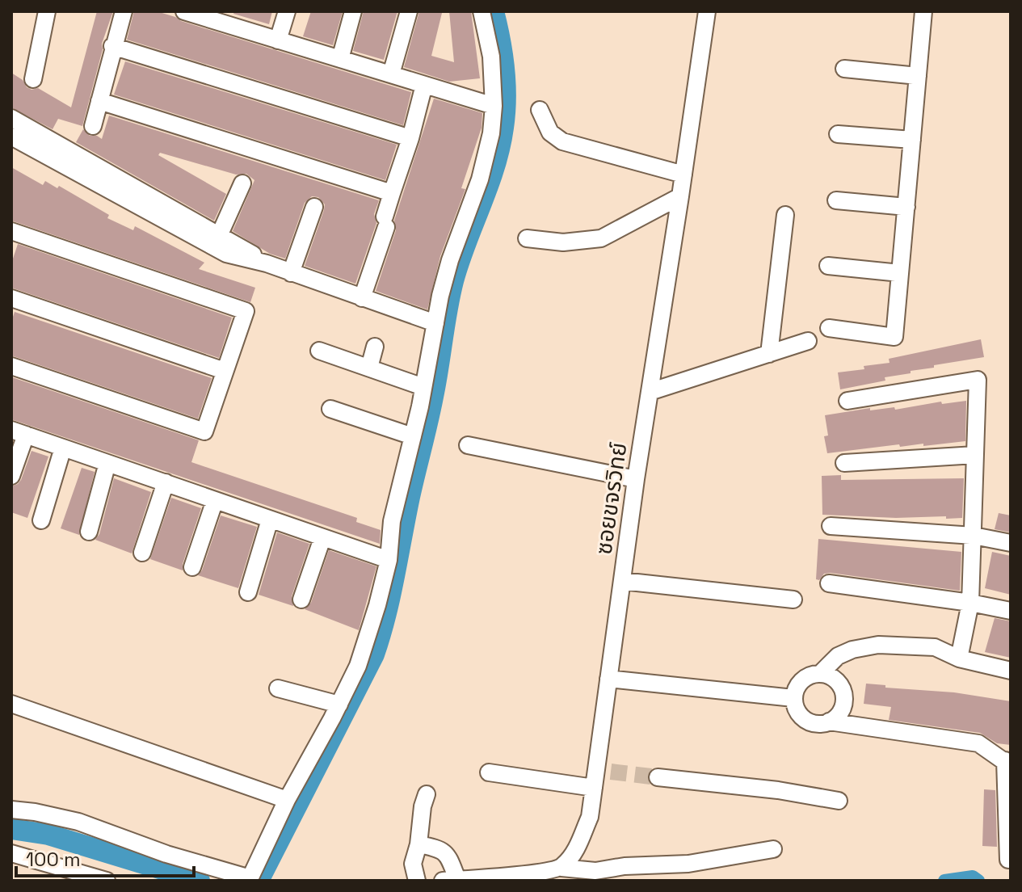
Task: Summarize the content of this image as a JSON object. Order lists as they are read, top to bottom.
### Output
{
  "streets": {
    "street": ["ซอยขจรวิทย์"]
  },
  "scale_bar": "100 m"
}
